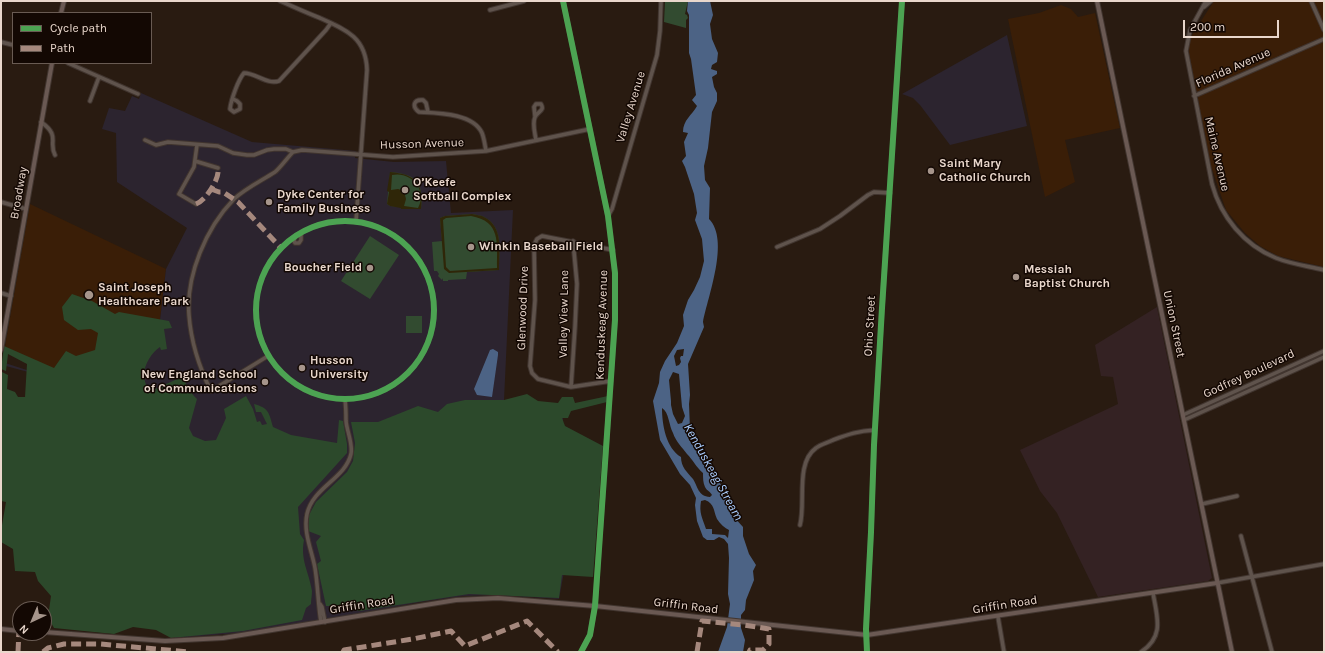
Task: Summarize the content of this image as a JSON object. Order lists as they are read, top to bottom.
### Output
{
  "streets": {
    "main road": ["Broadway", "Union Street", "Griffin Road"],
    "street": [
      "Florida Avenue",
      "Valley Avenue",
      "Husson Avenue",
      "Maine Avenue",
      "Glenwood Drive",
      "Valley View Lane",
      "Kenduskeag Avenue",
      "Ohio Street",
      "Godfrey Boulevard"
    ]
  },
  "crossings": [
    ["Florida Avenue", "Maine Avenue"],
    ["Valley Avenue", "Kenduskeag Avenue"],
    ["Husson Avenue", "Kenduskeag Avenue"],
    ["Glenwood Drive", "Valley View Lane"],
    ["Glenwood Drive", "Kenduskeag Avenue"],
    ["Union Street", "Godfrey Boulevard"],
    ["Union Street", "Griffin Road"],
    ["Kenduskeag Avenue", "Griffin Road"],
    ["Ohio Street", "Griffin Road"]
  ],
  "water": ["Kenduskeag Stream"],
  "places": [
    "Saint Mary Catholic Church",
    "O’Keefe Softball Complex",
    "Dyke Center for Family Business",
    "Winkin Baseball Field",
    "Boucher Field",
    "Messiah Baptist Church",
    "Saint Joseph Healthcare Park",
    "Husson University",
    "New England School of Communications"
  ],
  "legend": ["Cycle path", "Path"],
  "scale_bar": "200 m",
  "north": "bottom left"
}
